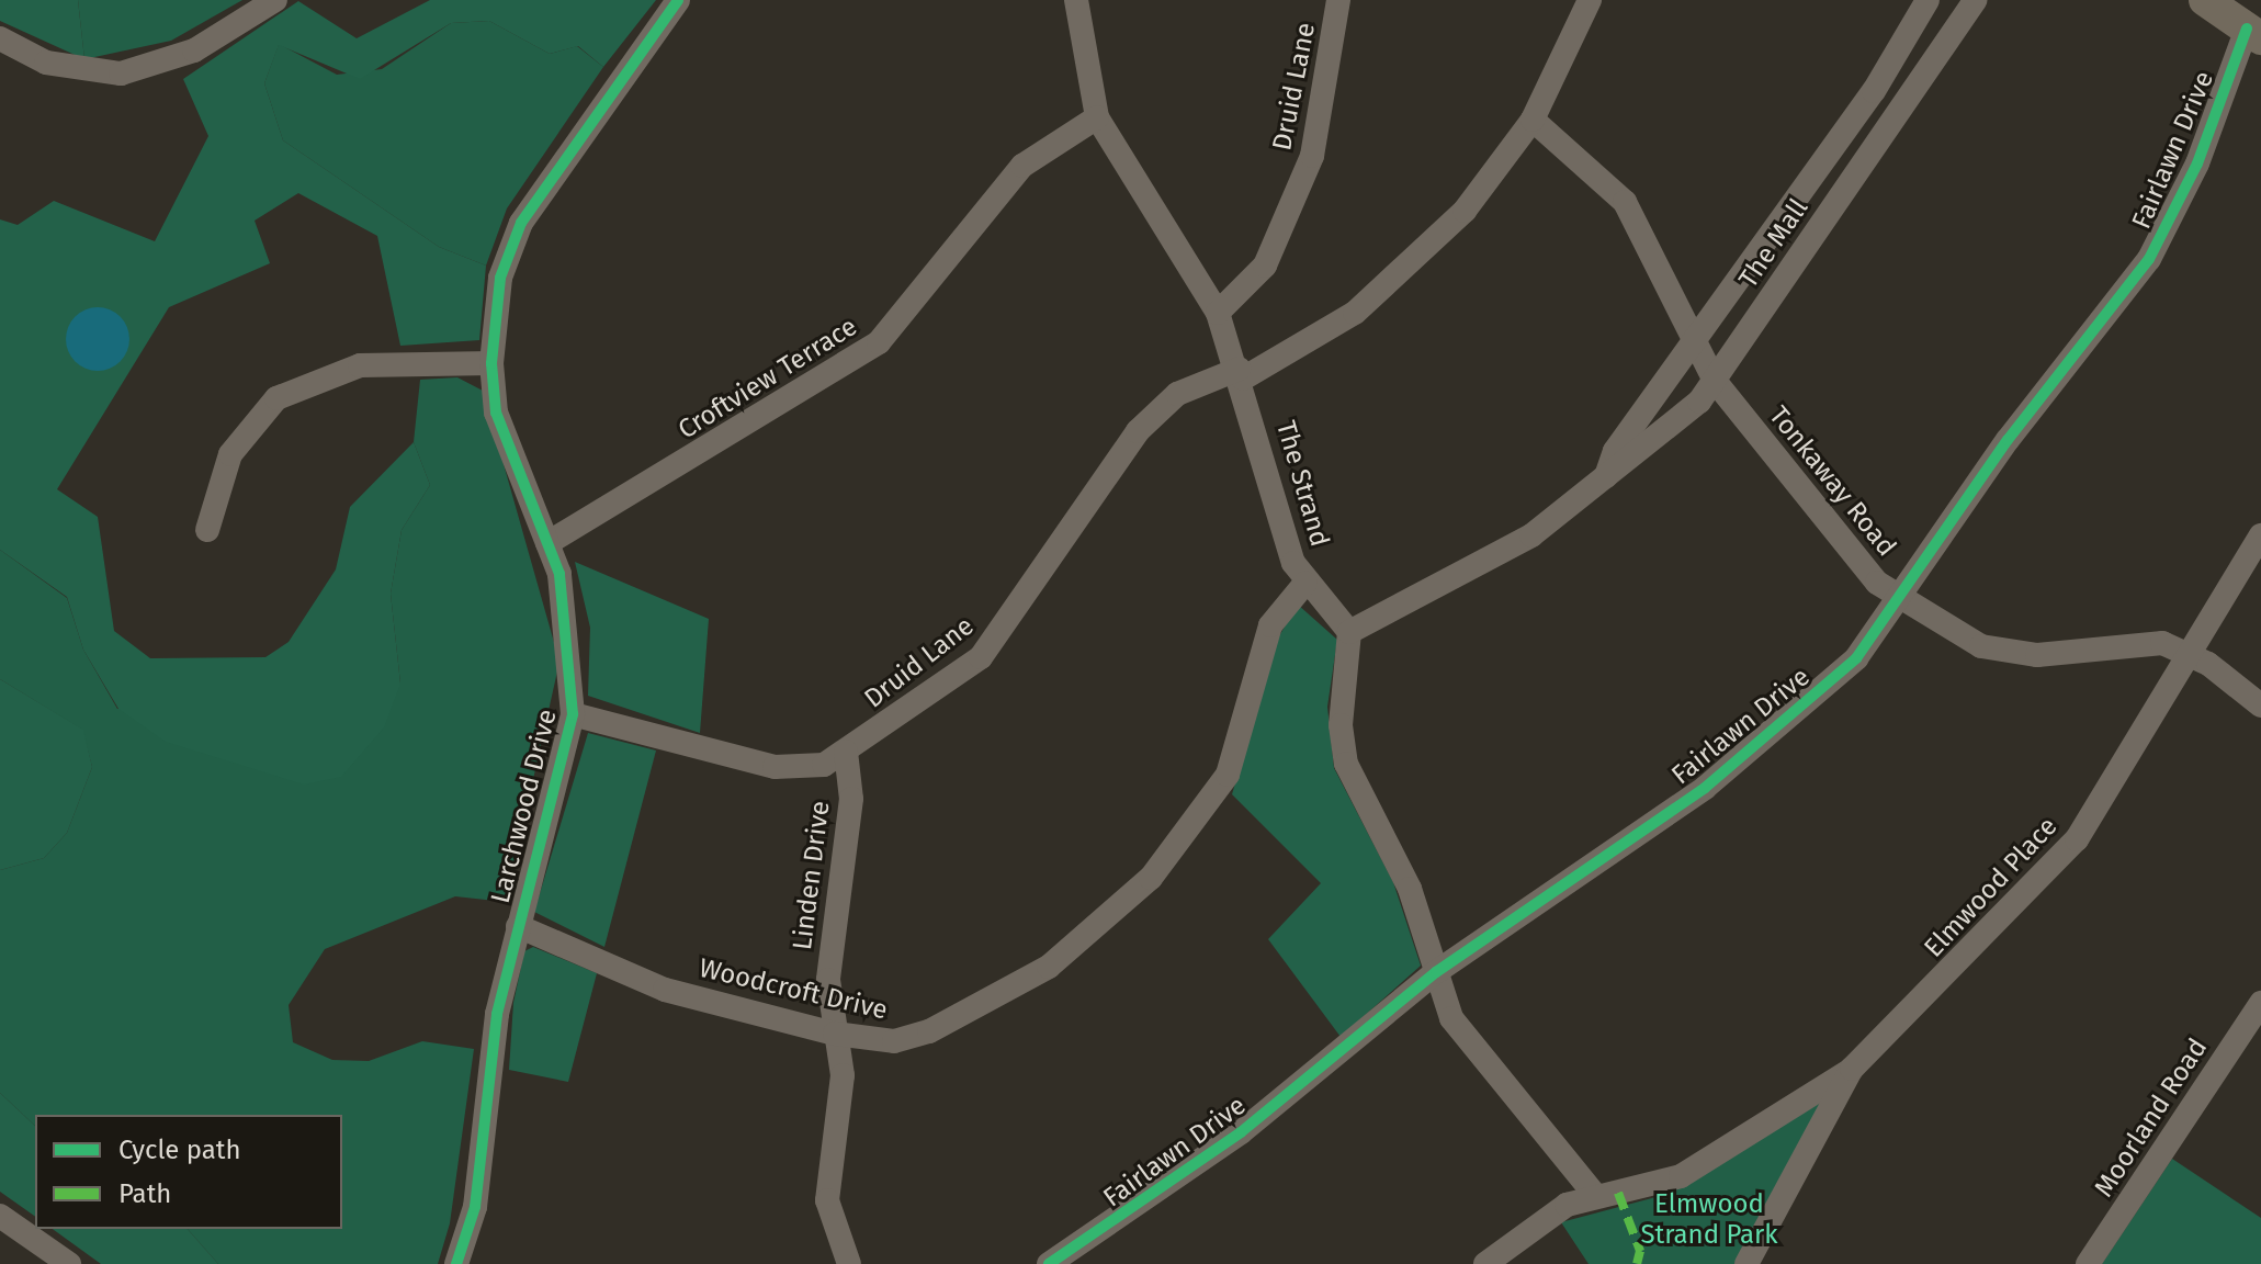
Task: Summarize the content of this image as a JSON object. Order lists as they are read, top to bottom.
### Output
{
  "streets": {
    "street": [
      "Druid Lane",
      "Fairlawn Drive",
      "The Mall",
      "Croftview Terrace",
      "Tonkaway Road",
      "The Strand",
      "Larchwood Drive",
      "Linden Drive",
      "Elmwood Place",
      "Woodcroft Drive",
      "Moorland Road"
    ]
  },
  "crossings": [
    ["Druid Lane", "Tonkaway Road"],
    ["Druid Lane", "The Strand"],
    ["Druid Lane", "Larchwood Drive"],
    ["Druid Lane", "Linden Drive"],
    ["Fairlawn Drive", "Tonkaway Road"],
    ["The Mall", "Tonkaway Road"],
    ["The Mall", "The Strand"],
    ["Croftview Terrace", "The Strand"],
    ["Croftview Terrace", "Larchwood Drive"],
    ["Tonkaway Road", "Elmwood Place"],
    ["The Strand", "Woodcroft Drive"],
    ["Larchwood Drive", "Woodcroft Drive"],
    ["Linden Drive", "Woodcroft Drive"]
  ],
  "parks": ["Elmwood Strand Park"],
  "legend": ["Cycle path", "Path"]
}
